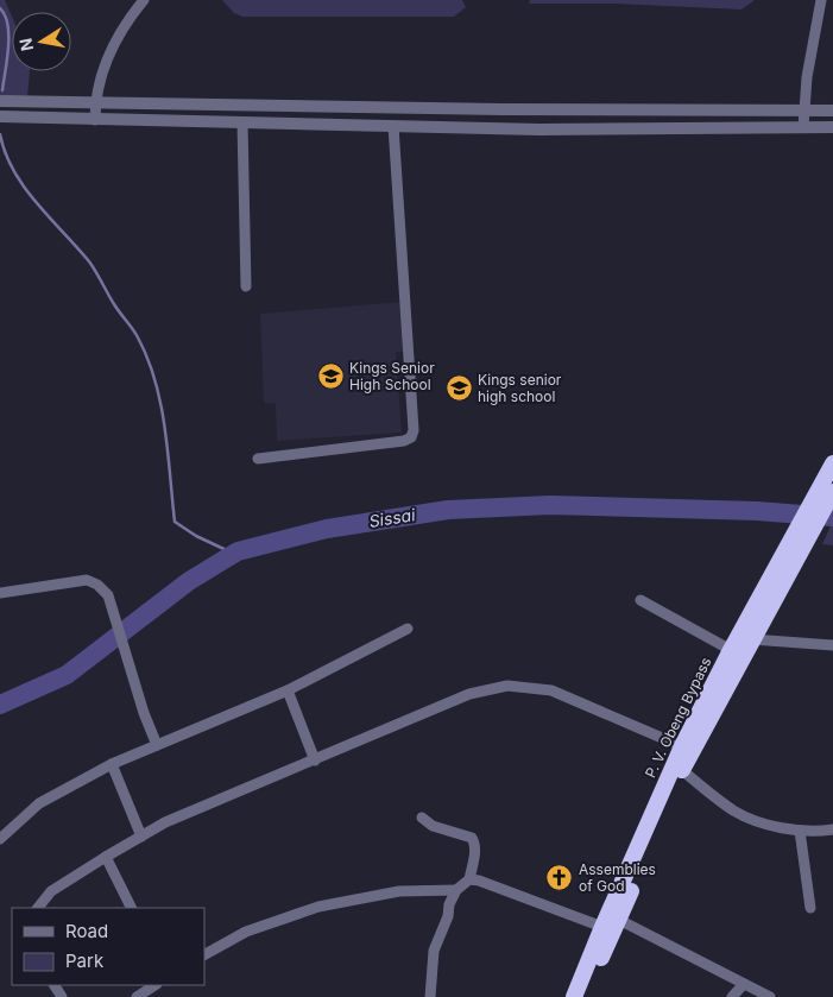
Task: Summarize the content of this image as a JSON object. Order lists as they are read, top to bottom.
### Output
{
  "streets": {
    "highway": ["P. V. Obeng Bypass"]
  },
  "water": ["Sissai"],
  "places": {
    "school or university": ["Kings Senior High School", "Kings senior high school"],
    "church": ["Assemblies of God"]
  },
  "legend": ["Road", "Park"],
  "north": "left"
}
